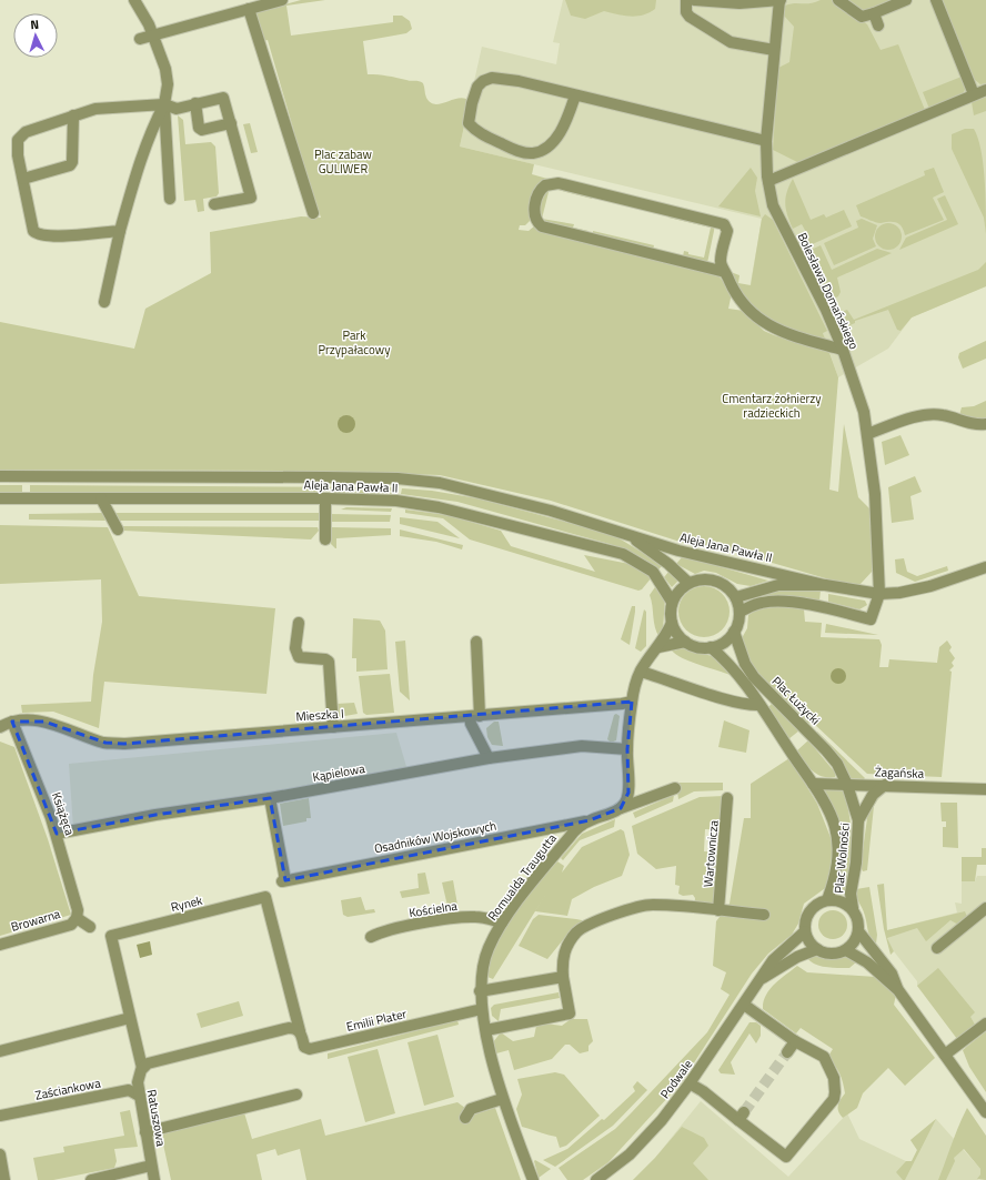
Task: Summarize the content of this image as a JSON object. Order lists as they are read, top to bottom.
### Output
{
  "streets": {
    "street": [
      "Bolesława Domańskiego",
      "Aleja Jana Pawła II",
      "Plac Łużycki",
      "Mieszka I",
      "Kąpielowa",
      "Żagańska",
      "Książęca",
      "Osadników Wojskowych",
      "Wartownicza",
      "Plac Wolności",
      "Romualda Traugutta",
      "Rynek",
      "Kościelna",
      "Browarna",
      "Emilii Plater",
      "Podwale",
      "Zaściankowa",
      "Ratuszowa"
    ]
  },
  "crossings": [
    ["Aleja Jana Pawła II", "Plac Łużycki"],
    ["Plac Łużycki", "Żagańska"],
    ["Plac Łużycki", "Plac Wolności"],
    ["Mieszka I", "Książęca"],
    ["Kąpielowa", "Książęca"],
    ["Kąpielowa", "Osadników Wojskowych"],
    ["Żagańska", "Plac Wolności"],
    ["Książęca", "Browarna"],
    ["Osadników Wojskowych", "Romualda Traugutta"],
    ["Plac Wolności", "Podwale"],
    ["Romualda Traugutta", "Kościelna"],
    ["Romualda Traugutta", "Emilii Plater"],
    ["Rynek", "Emilii Plater"],
    ["Rynek", "Ratuszowa"],
    ["Zaściankowa", "Ratuszowa"]
  ],
  "parks": ["Plac zabaw GULIWER", "Park Przypałacowy", "Cmentarz żołnierzy radzieckich"],
  "north": "top"
}
